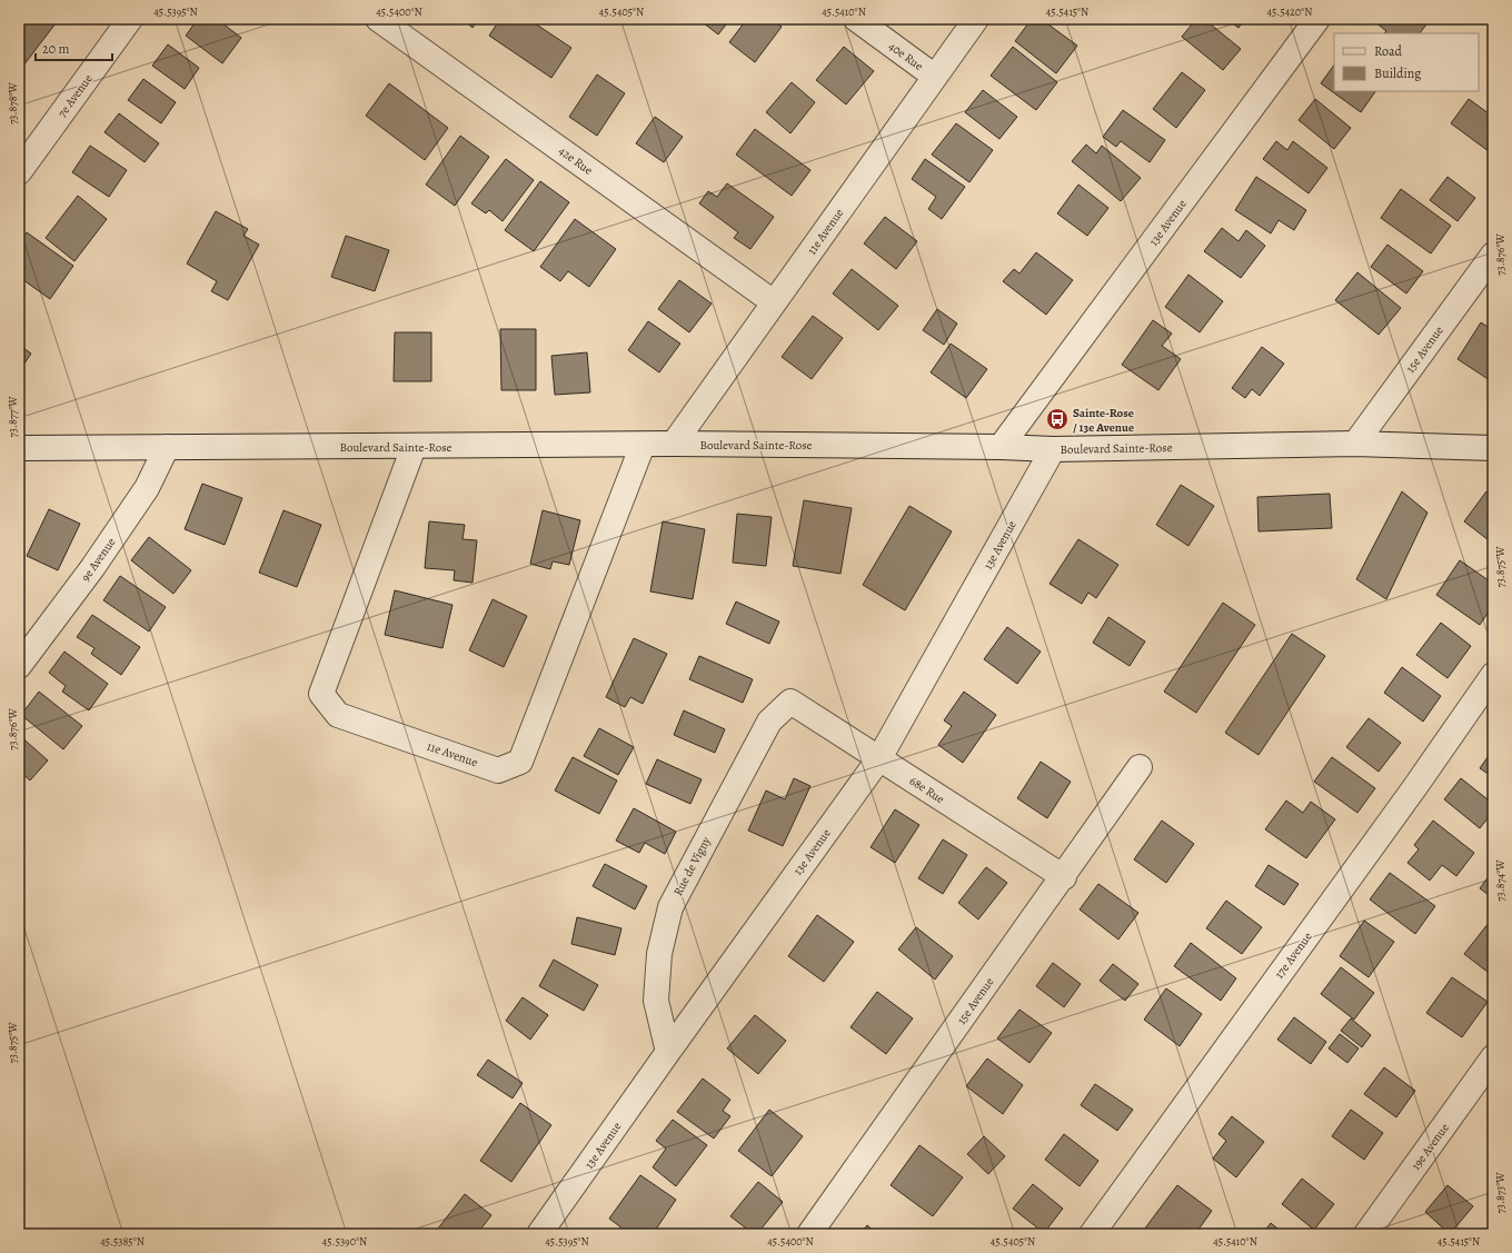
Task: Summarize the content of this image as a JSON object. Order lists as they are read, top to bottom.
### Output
{
  "streets": {
    "street": [
      "40e Rue",
      "7e Avenue",
      "42e Rue",
      "13e Avenue",
      "11e Avenue",
      "15e Avenue",
      "Boulevard Sainte-Rose",
      "9e Avenue",
      "68e Rue",
      "Rue de Vigny",
      "17e Avenue",
      "19e Avenue"
    ]
  },
  "crossings": [
    ["40e Rue", "11e Avenue"],
    ["42e Rue", "11e Avenue"],
    ["13e Avenue", "Boulevard Sainte-Rose"],
    ["13e Avenue", "68e Rue"],
    ["13e Avenue", "Rue de Vigny"],
    ["11e Avenue", "Boulevard Sainte-Rose"],
    ["15e Avenue", "Boulevard Sainte-Rose"],
    ["15e Avenue", "68e Rue"],
    ["Boulevard Sainte-Rose", "9e Avenue"],
    ["68e Rue", "Rue de Vigny"]
  ],
  "places": {
    "bus stop": ["Sainte-Rose / 13e Avenue"]
  },
  "legend": ["Road", "Building"],
  "scale_bar": "20 m",
  "coordinates": [
    "45.5395°N",
    "45.5400°N",
    "45.5405°N",
    "45.5410°N",
    "45.5415°N",
    "45.5420°N",
    "73.878°W",
    "73.876°W",
    "73.877°W",
    "73.875°W",
    "73.874°W",
    "73.873°W",
    "45.5385°N",
    "45.5390°N"
  ]
}
